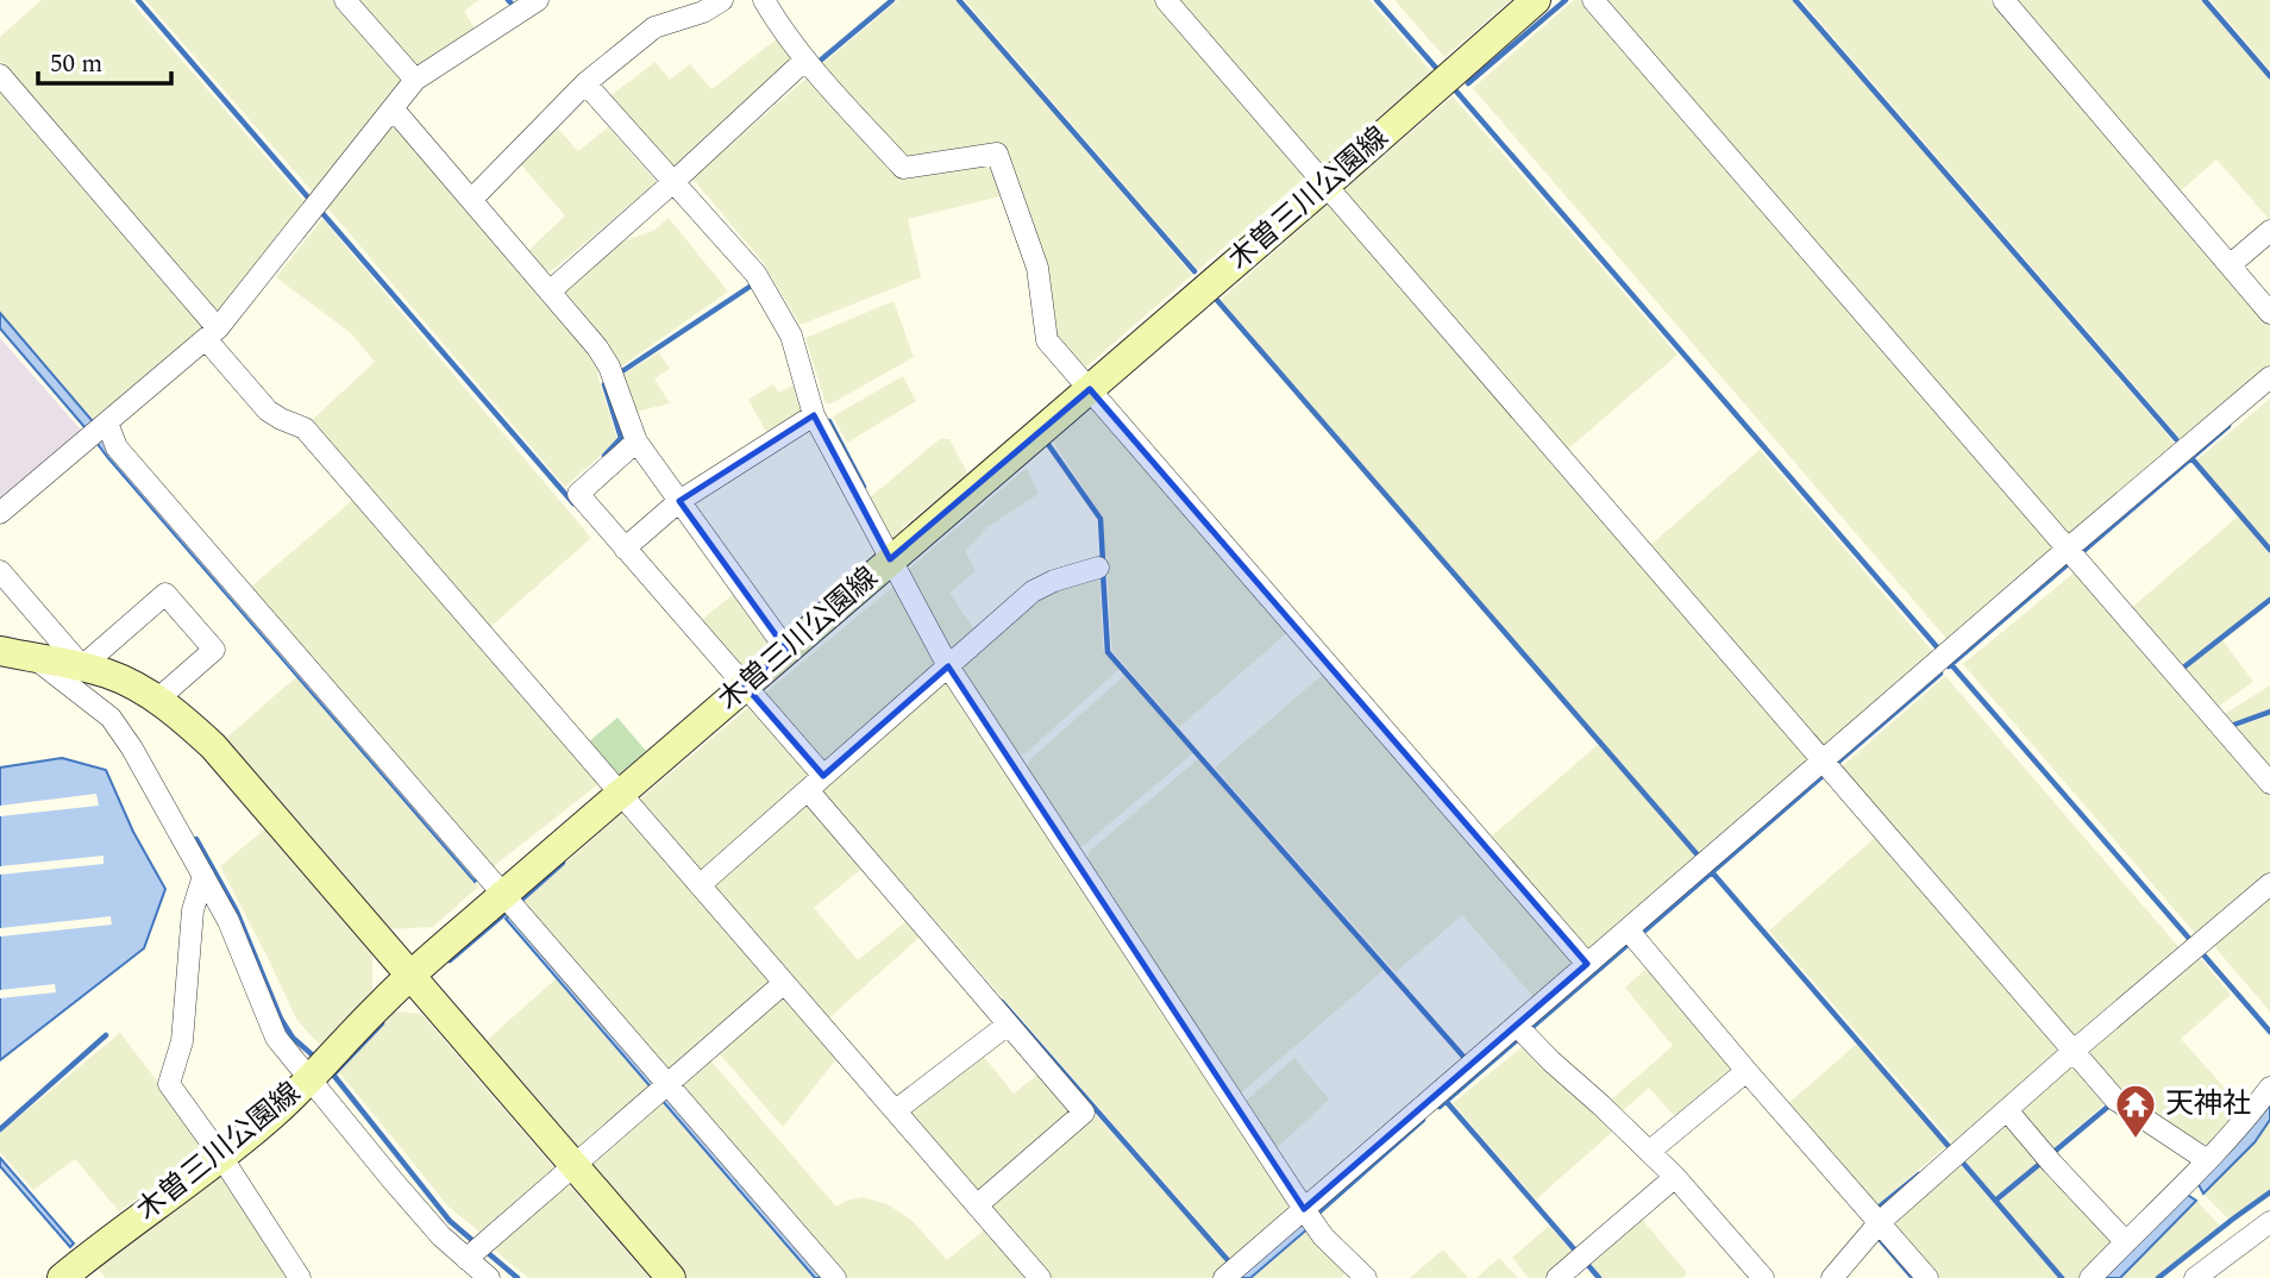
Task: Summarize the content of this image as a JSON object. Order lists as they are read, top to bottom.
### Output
{
  "streets": {
    "main road": ["木曽三川公園線"]
  },
  "places": {
    "temple": ["天神社"]
  },
  "scale_bar": "50 m"
}
